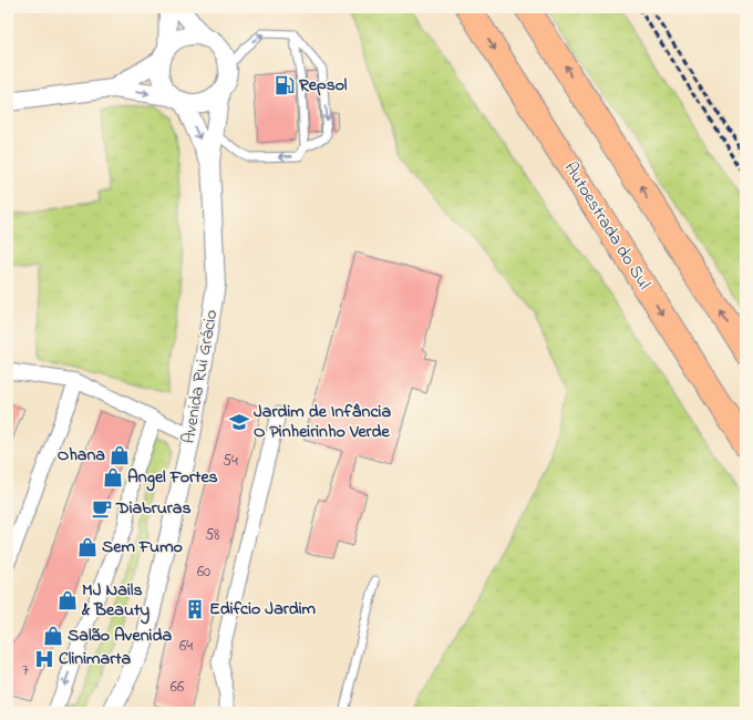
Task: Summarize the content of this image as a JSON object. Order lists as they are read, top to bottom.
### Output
{
  "streets": {
    "highway": ["Autoestrada do Sul"],
    "street": ["Avenida Rui Grácio"]
  },
  "places": {
    "fuel station": ["Repsol"],
    "school or university": ["Jardim de Infância O Pinheirinho Verde"],
    "shop": [
      "Ohana",
      "Angel Fortes",
      "Sem Fumo",
      "MJ Nails & Beauty",
      "Salão Avenida"
    ],
    "cafe": ["Diabruras"],
    "building": ["Edifcio Jardim"],
    "hospital": ["Clinimarta"]
  },
  "house_numbers": [
    "54",
    "58",
    "60",
    "64",
    "7",
    "66"
  ]
}
